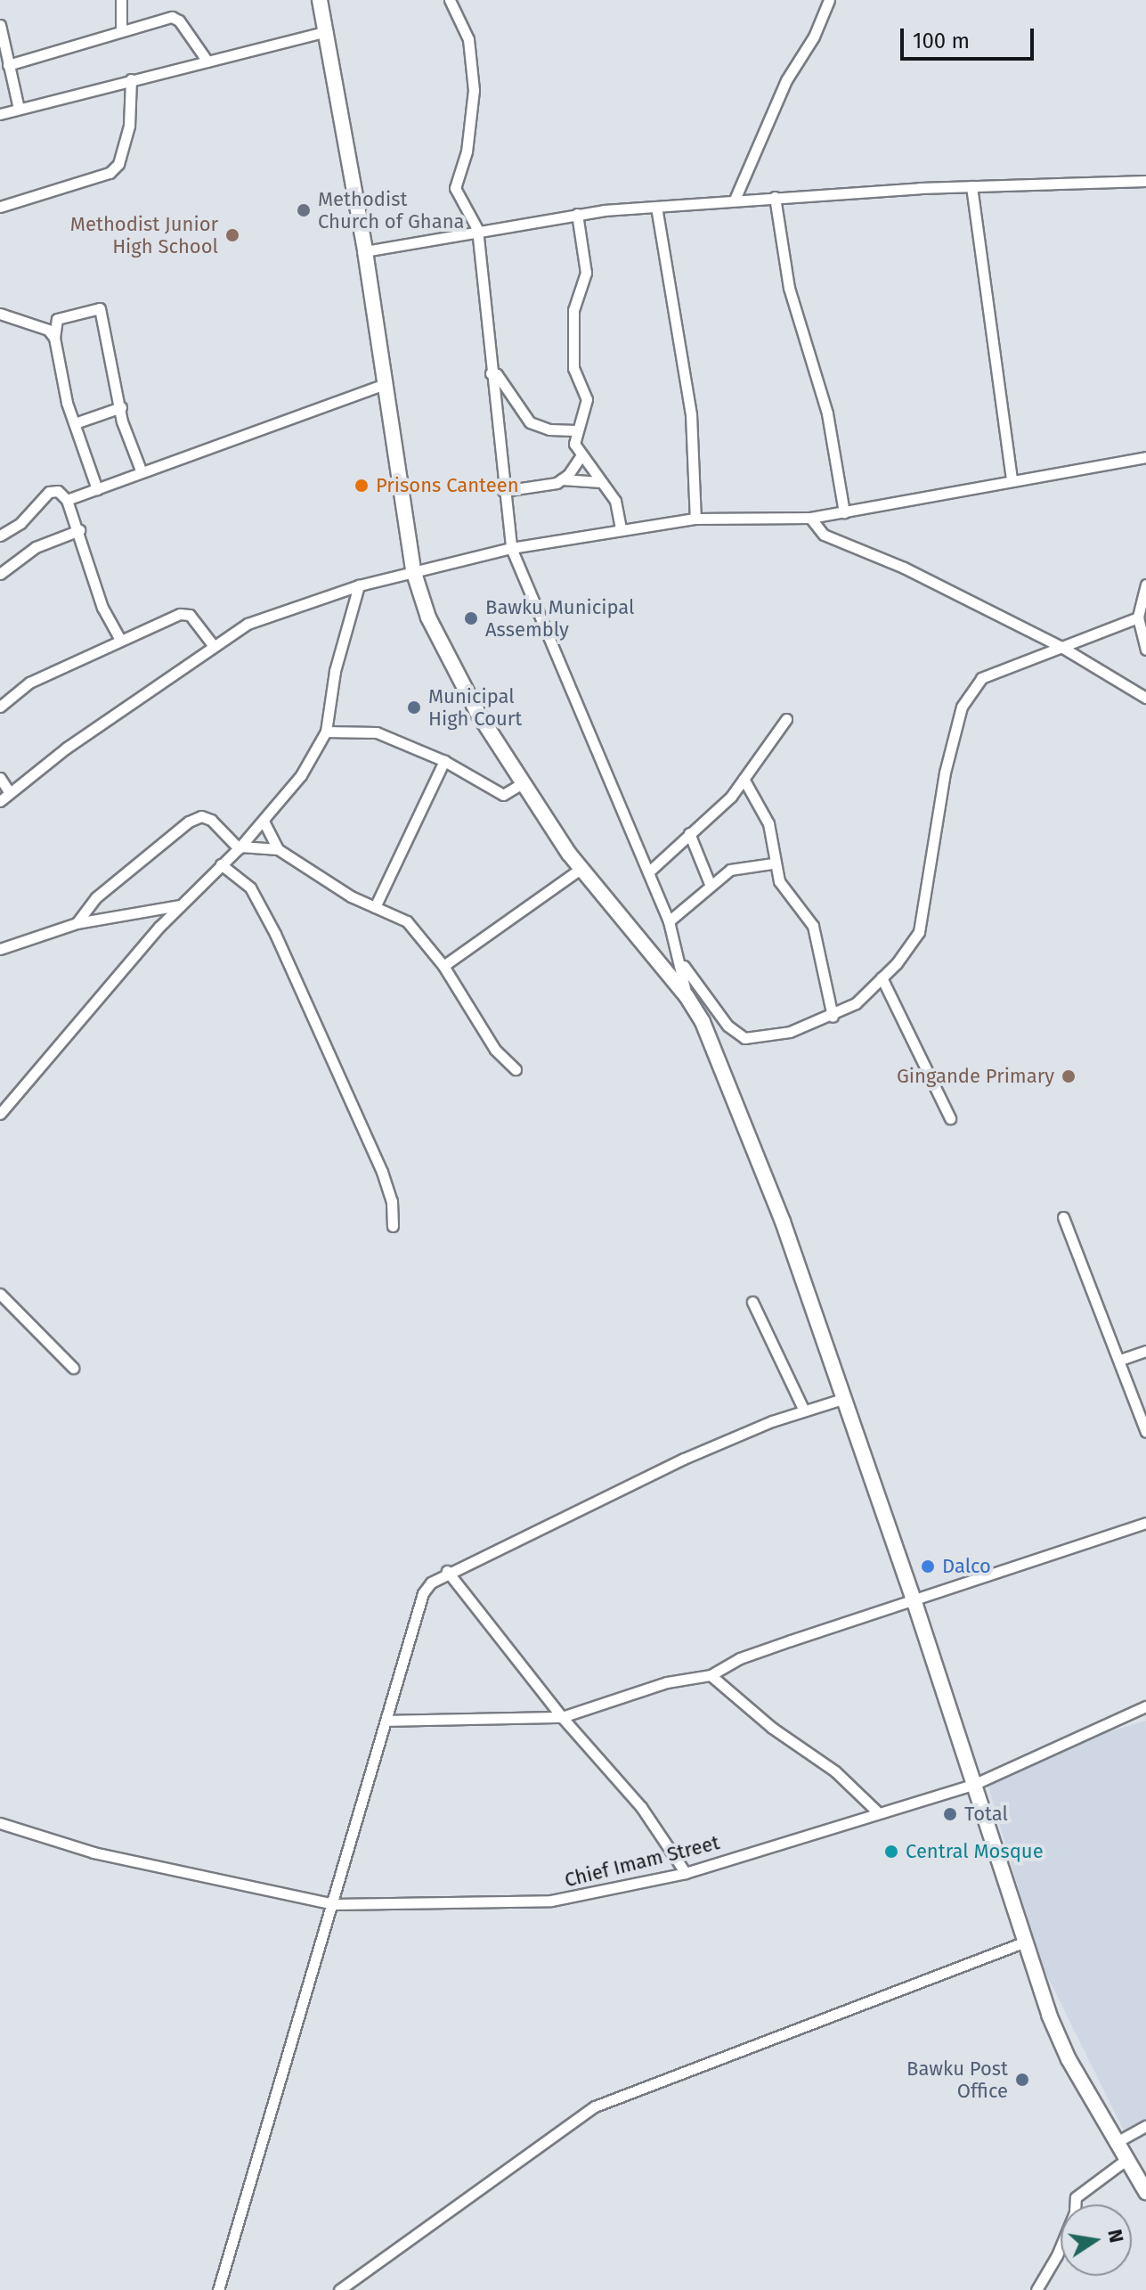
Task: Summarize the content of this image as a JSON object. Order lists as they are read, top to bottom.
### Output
{
  "streets": {
    "street": ["Chief Imam Street"]
  },
  "places": [
    "Methodist Church of Ghana",
    "Methodist Junior High School",
    "Prisons Canteen",
    "Bawku Municipal Assembly",
    "Municipal High Court",
    "Gingande Primary",
    "Dalco",
    "Total",
    "Central Mosque",
    "Bawku Post Office"
  ],
  "scale_bar": "100 m",
  "north": "right"
}
